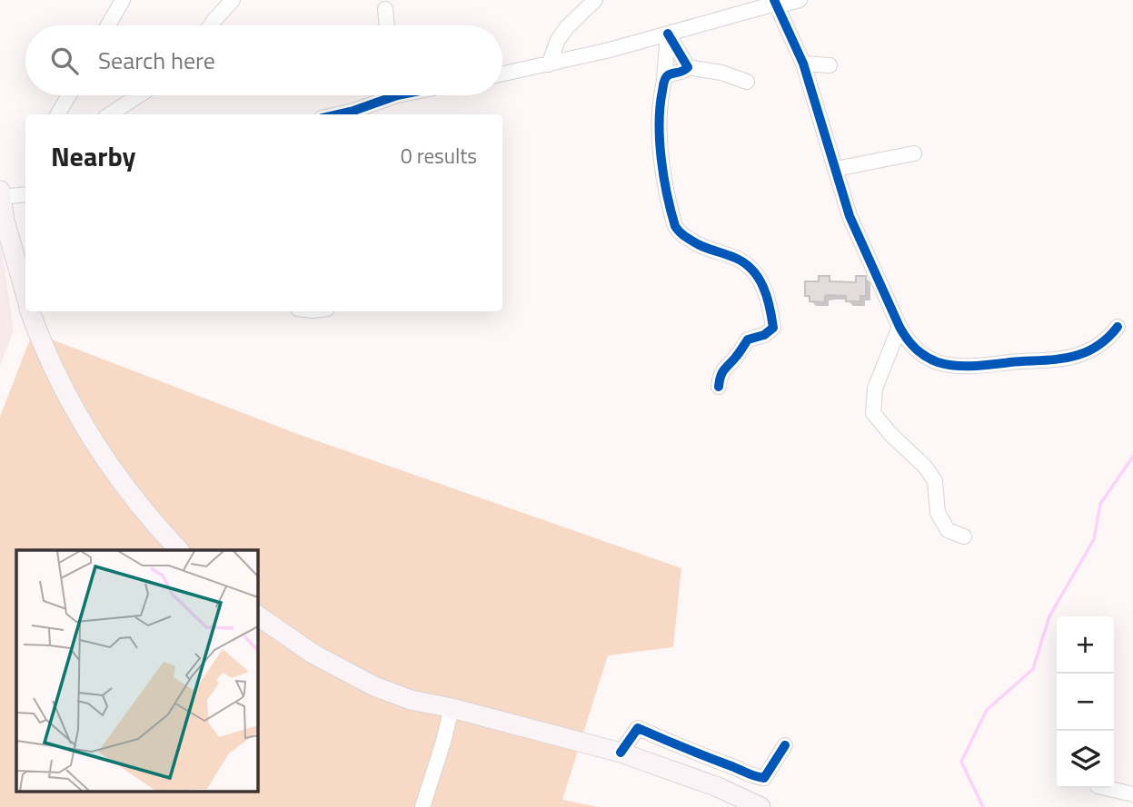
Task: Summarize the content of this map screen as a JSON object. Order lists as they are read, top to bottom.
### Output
{
  "page": {
    "search": "Search here",
    "heading": ["Nearby", "0 results"],
    "map_buttons": ["+", "−"]
  }
}
